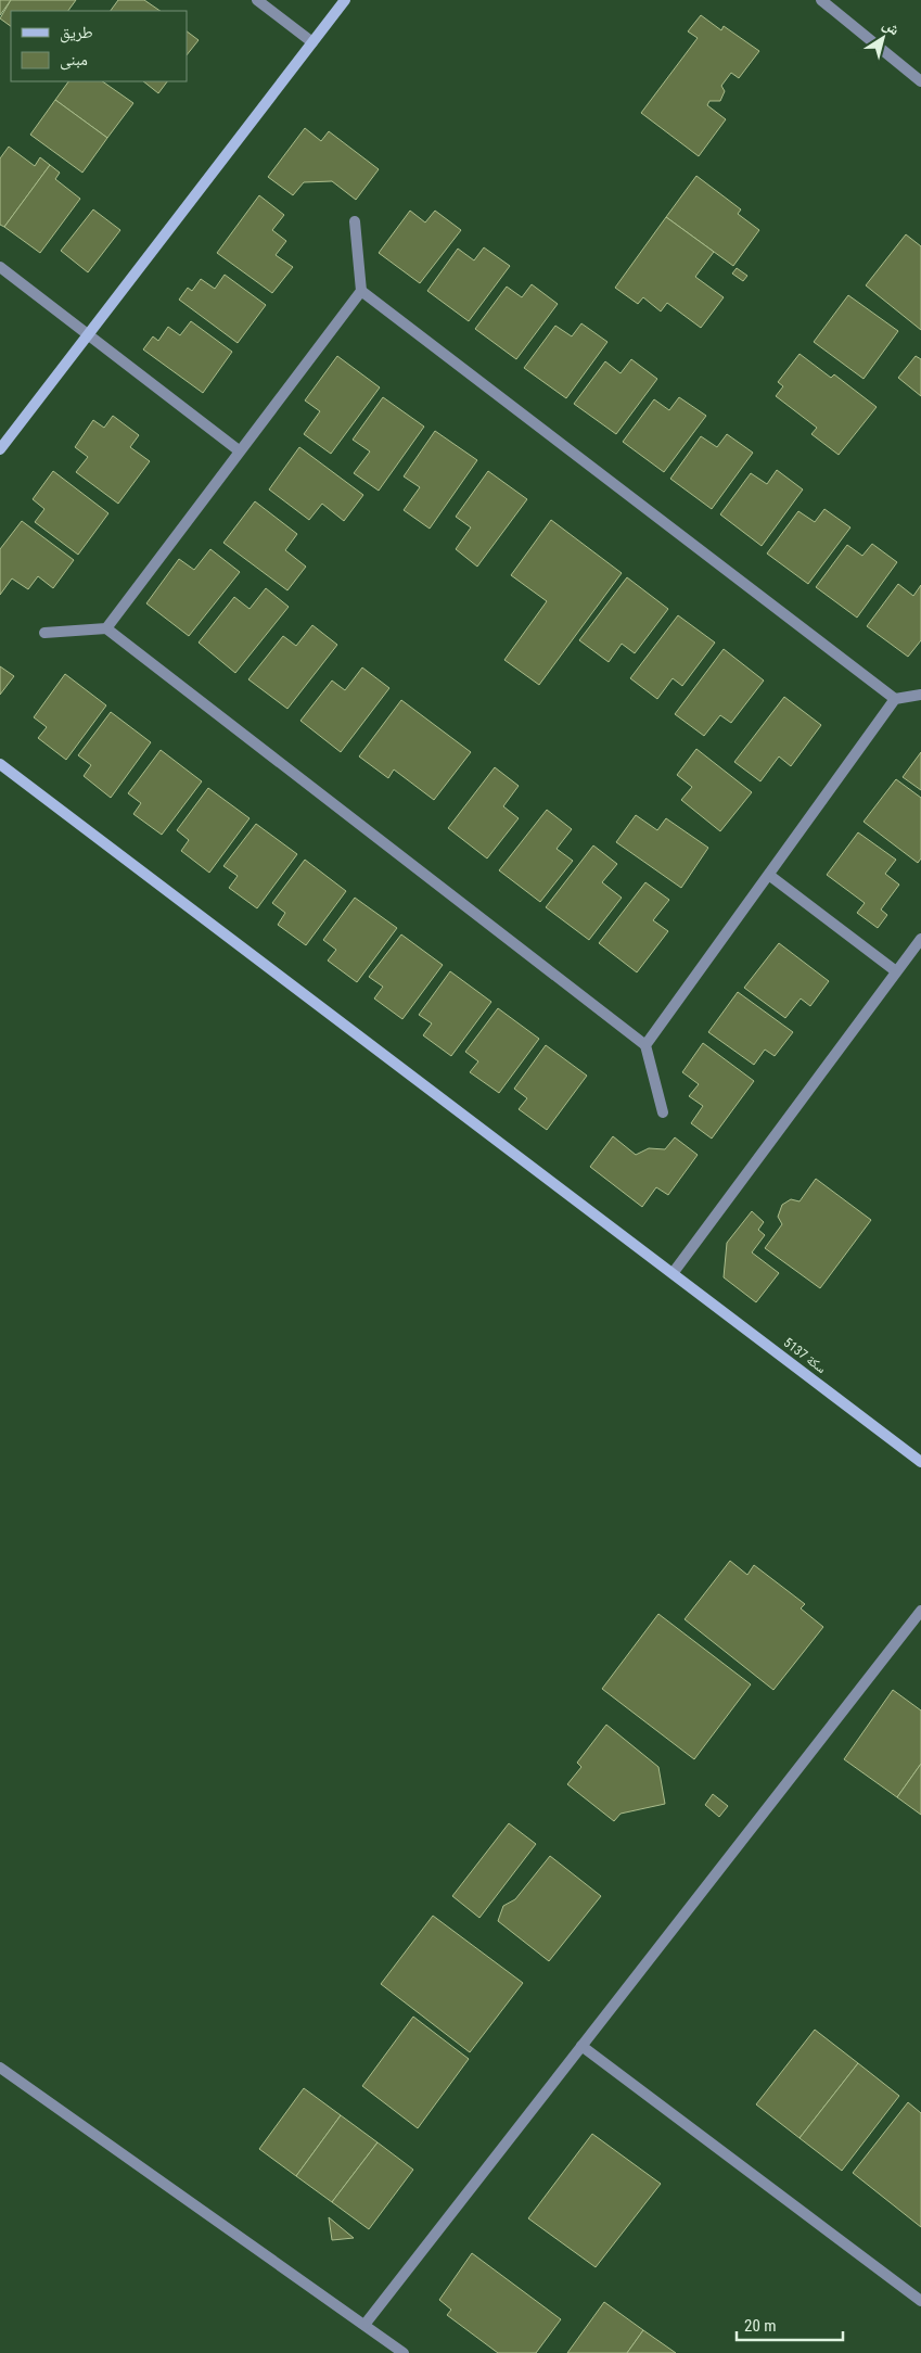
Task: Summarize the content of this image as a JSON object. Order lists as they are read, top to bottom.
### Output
{
  "streets": {
    "street": ["سكة 5137"]
  },
  "legend": ["طريق", "مبنى"],
  "scale_bar": "20 m",
  "north": "top right"
}
